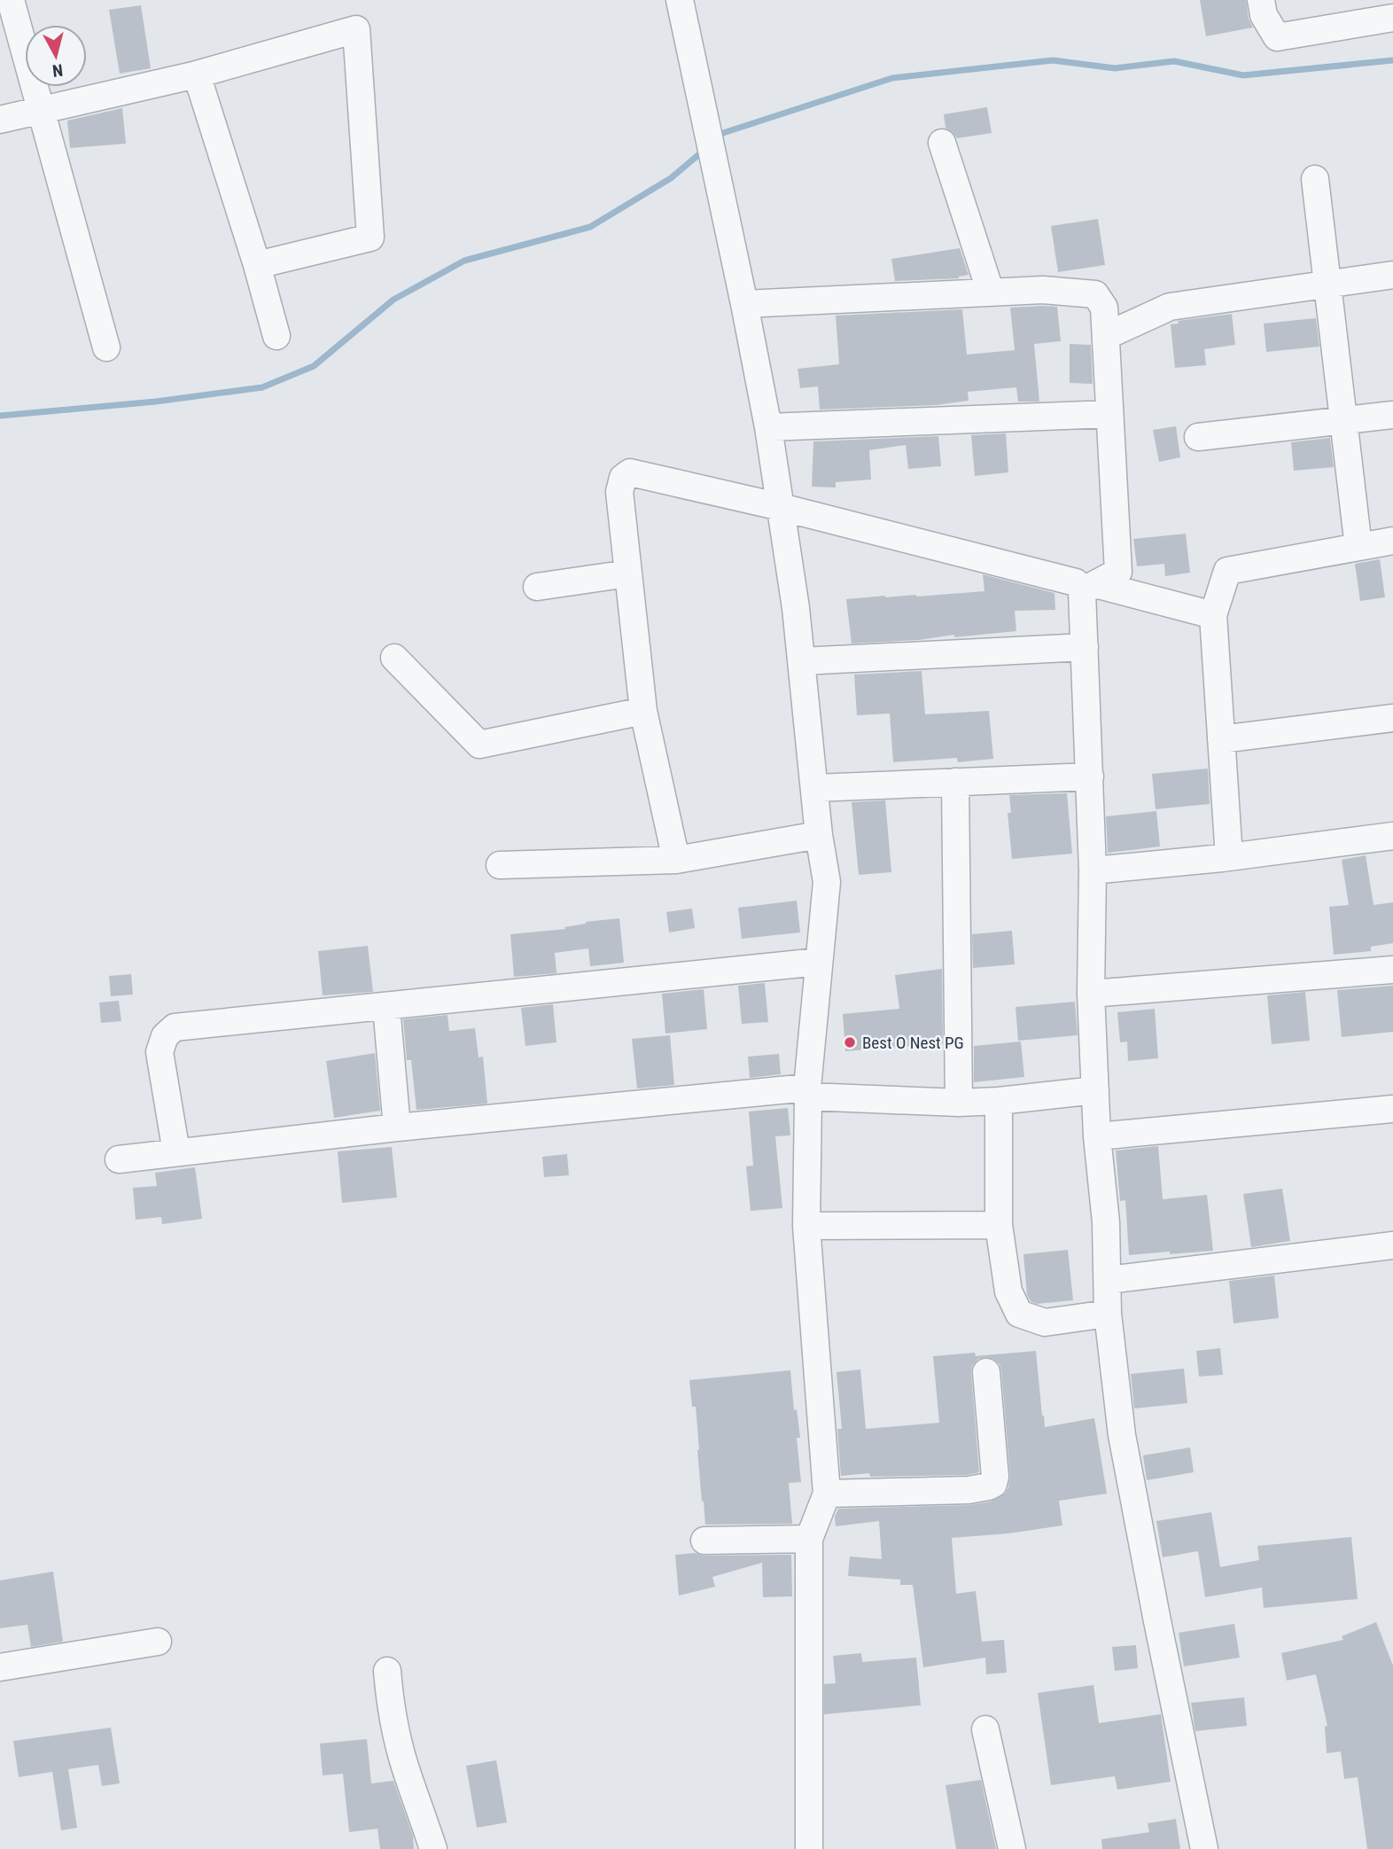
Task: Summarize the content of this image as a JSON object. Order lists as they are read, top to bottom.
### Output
{
  "places": ["Best O Nest PG"],
  "north": "bottom"
}
